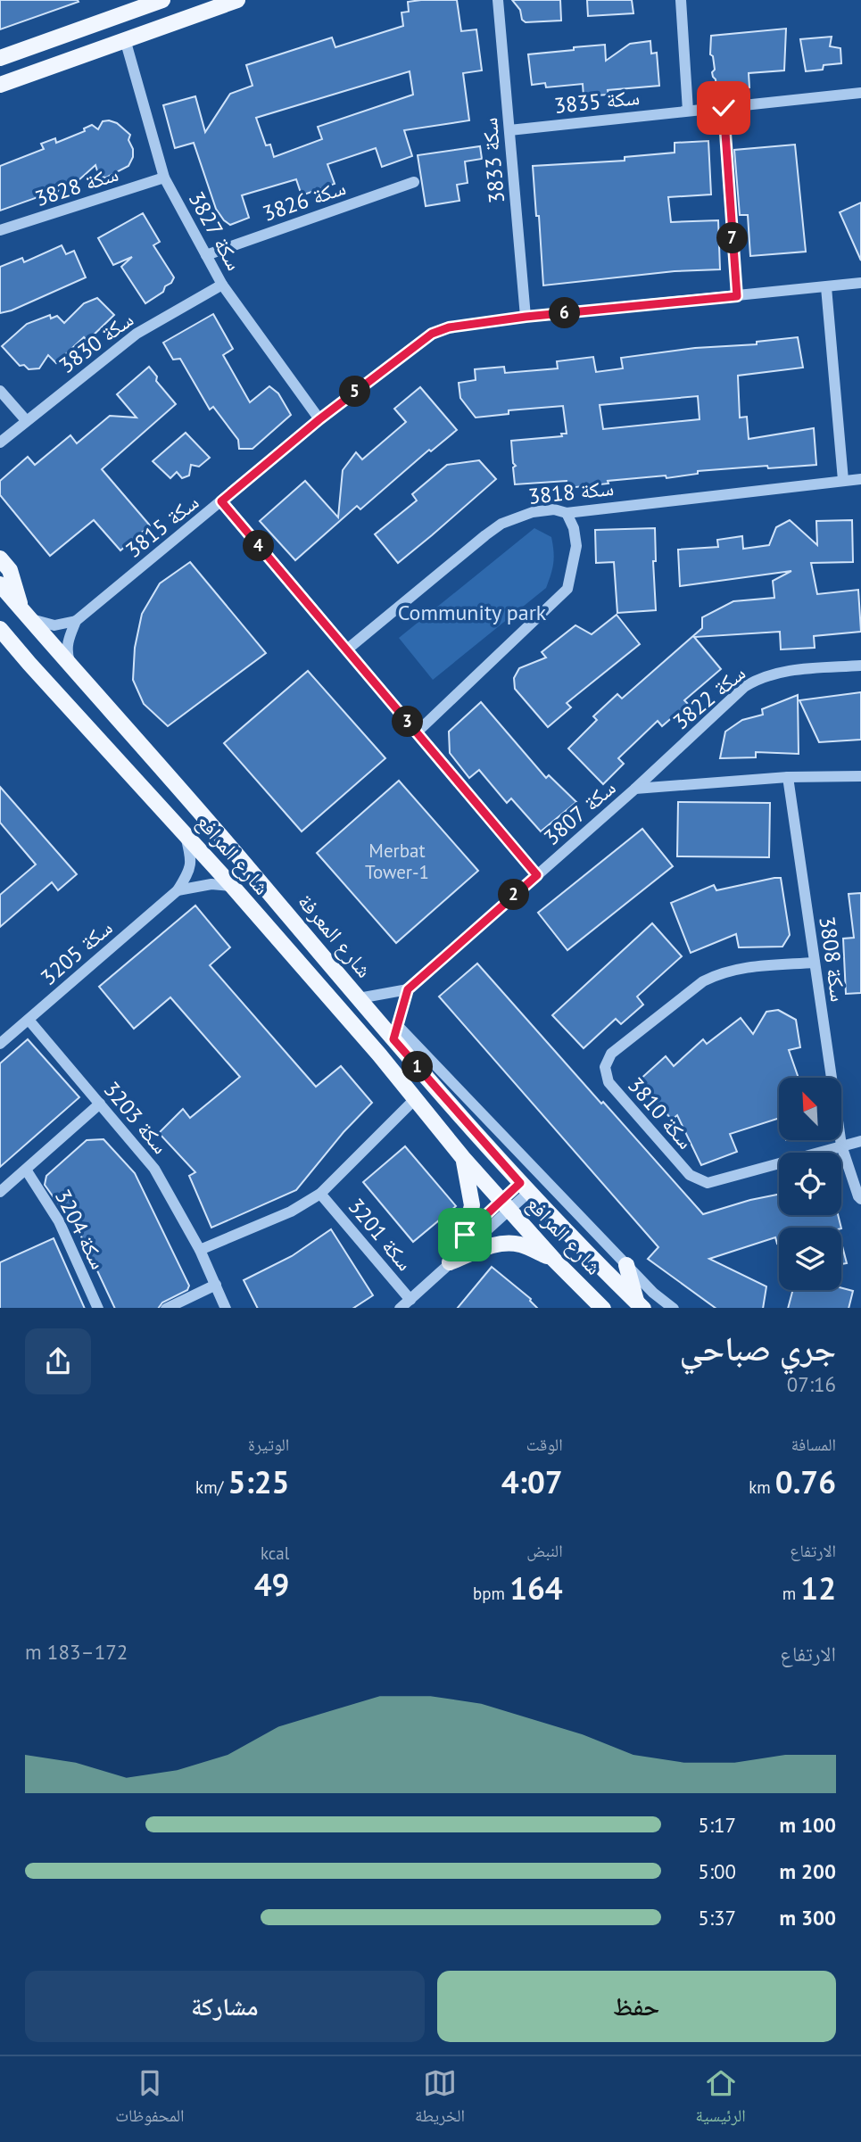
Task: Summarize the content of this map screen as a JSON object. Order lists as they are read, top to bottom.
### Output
{
  "streets": {
    "main road": ["شارع المرافع", "شارع المعرفة"],
    "street": [
      "سكة 3835",
      "سكة 3833",
      "سكة 3828",
      "سكة 3826",
      "سكة 3827",
      "سكة 3830",
      "سكة 3818",
      "سكة 3815",
      "سكة 3822",
      "سكة 3807",
      "سكة 3205",
      "سكة 3808",
      "سكة 3810",
      "سكة 3203",
      "سكة 3204",
      "سكة 3201"
    ]
  },
  "crossings": [
    ["سكة 3835", "سكة 3833"],
    ["سكة 3833", "سكة 3815"],
    ["سكة 3828", "سكة 3827"],
    ["سكة 3826", "سكة 3827"],
    ["سكة 3827", "سكة 3830"],
    ["سكة 3827", "سكة 3815"],
    ["سكة 3822", "سكة 3807"],
    ["سكة 3807", "سكة 3808"],
    ["شارع المرافع", "سكة 3205"],
    ["شارع المرافع", "سكة 3201"],
    ["سكة 3205", "سكة 3203"],
    ["سكة 3808", "سكة 3810"],
    ["سكة 3203", "سكة 3201"]
  ],
  "parks": ["Community park"],
  "house_numbers": ["Merbat Tower-1"],
  "north": "top left",
  "page": {
    "pins": [
      "7",
      "6",
      "5",
      "4",
      "3",
      "2",
      "1"
    ],
    "heading": ["جري صباحي", "07:16"],
    "stats": [
      ["المسافة", "0.76 km"],
      ["الوقت", "4:07"],
      ["الوتيرة", "5:25 /km"],
      ["الارتفاع", "12 m"],
      ["النبض", "164 bpm"],
      ["kcal", "49"]
    ],
    "chart": ["الارتفاع", "172–183 m"],
    "list": [
      {
        "name": "100 m",
        "note": "5:17"
      },
      {
        "name": "200 m",
        "note": "5:00"
      },
      {
        "name": "300 m",
        "note": "5:37"
      }
    ],
    "buttons": ["حفظ", "مشاركة"],
    "tabs": ["الرئيسية", "الخريطة", "المحفوظات"]
  }
}
